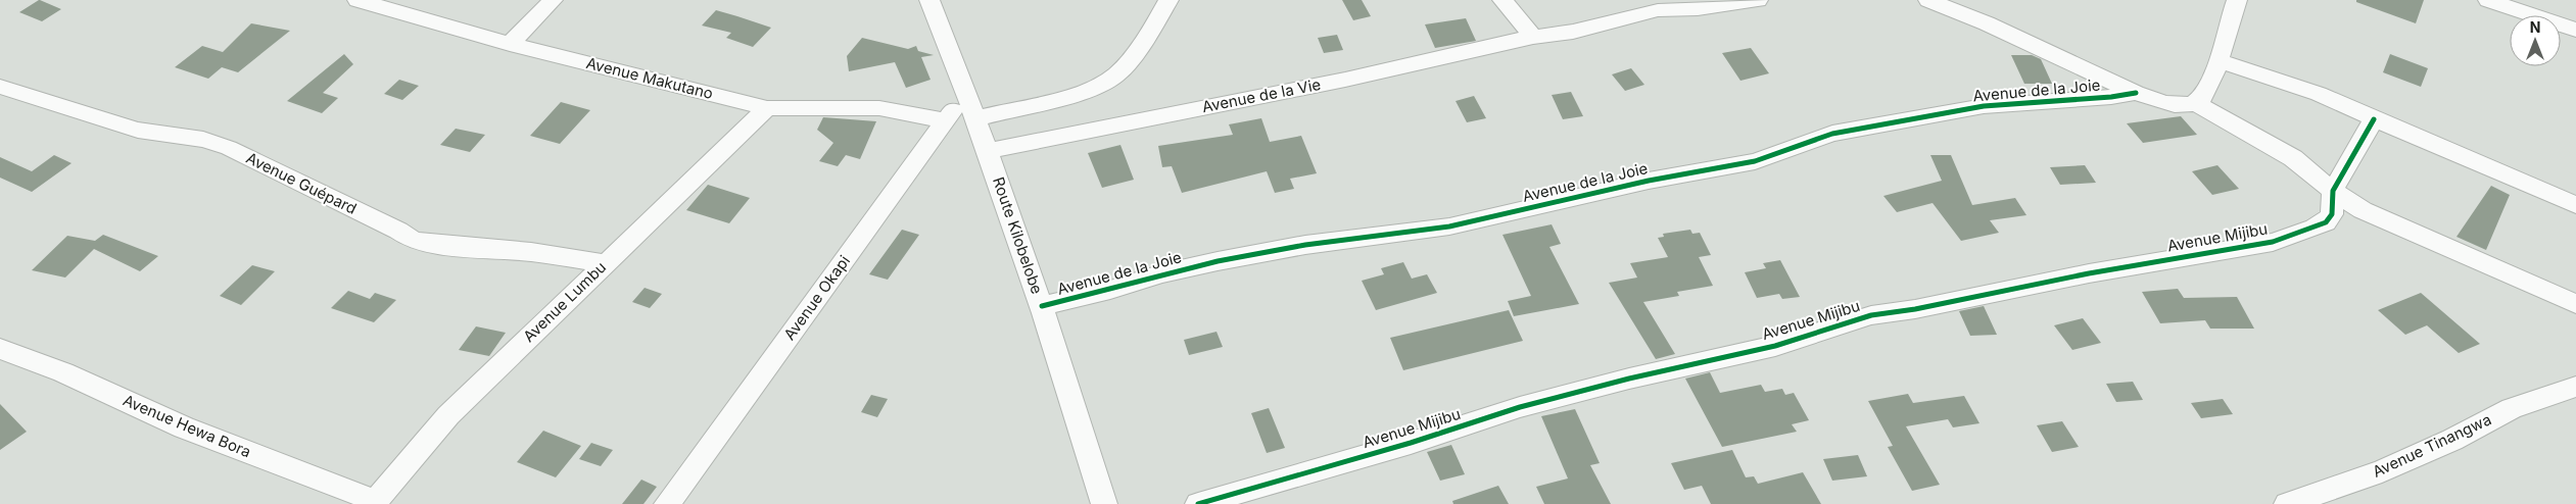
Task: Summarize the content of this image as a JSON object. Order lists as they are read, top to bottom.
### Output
{
  "streets": {
    "street": [
      "Avenue Makutano",
      "Avenue de la Joie",
      "Avenue de la Vie",
      "Avenue Guépard",
      "Route Kilobelobe",
      "Avenue Mijibu",
      "Avenue Okapi",
      "Avenue Lumbu",
      "Avenue Hewa Bora",
      "Avenue Tinangwa"
    ]
  },
  "crossings": [
    ["Avenue Makutano", "Avenue Okapi"],
    ["Avenue Makutano", "Avenue Lumbu"],
    ["Avenue de la Joie", "Route Kilobelobe"],
    ["Avenue de la Vie", "Route Kilobelobe"],
    ["Avenue Guépard", "Avenue Lumbu"],
    ["Route Kilobelobe", "Avenue Okapi"],
    ["Avenue Lumbu", "Avenue Hewa Bora"]
  ],
  "north": "top"
}
